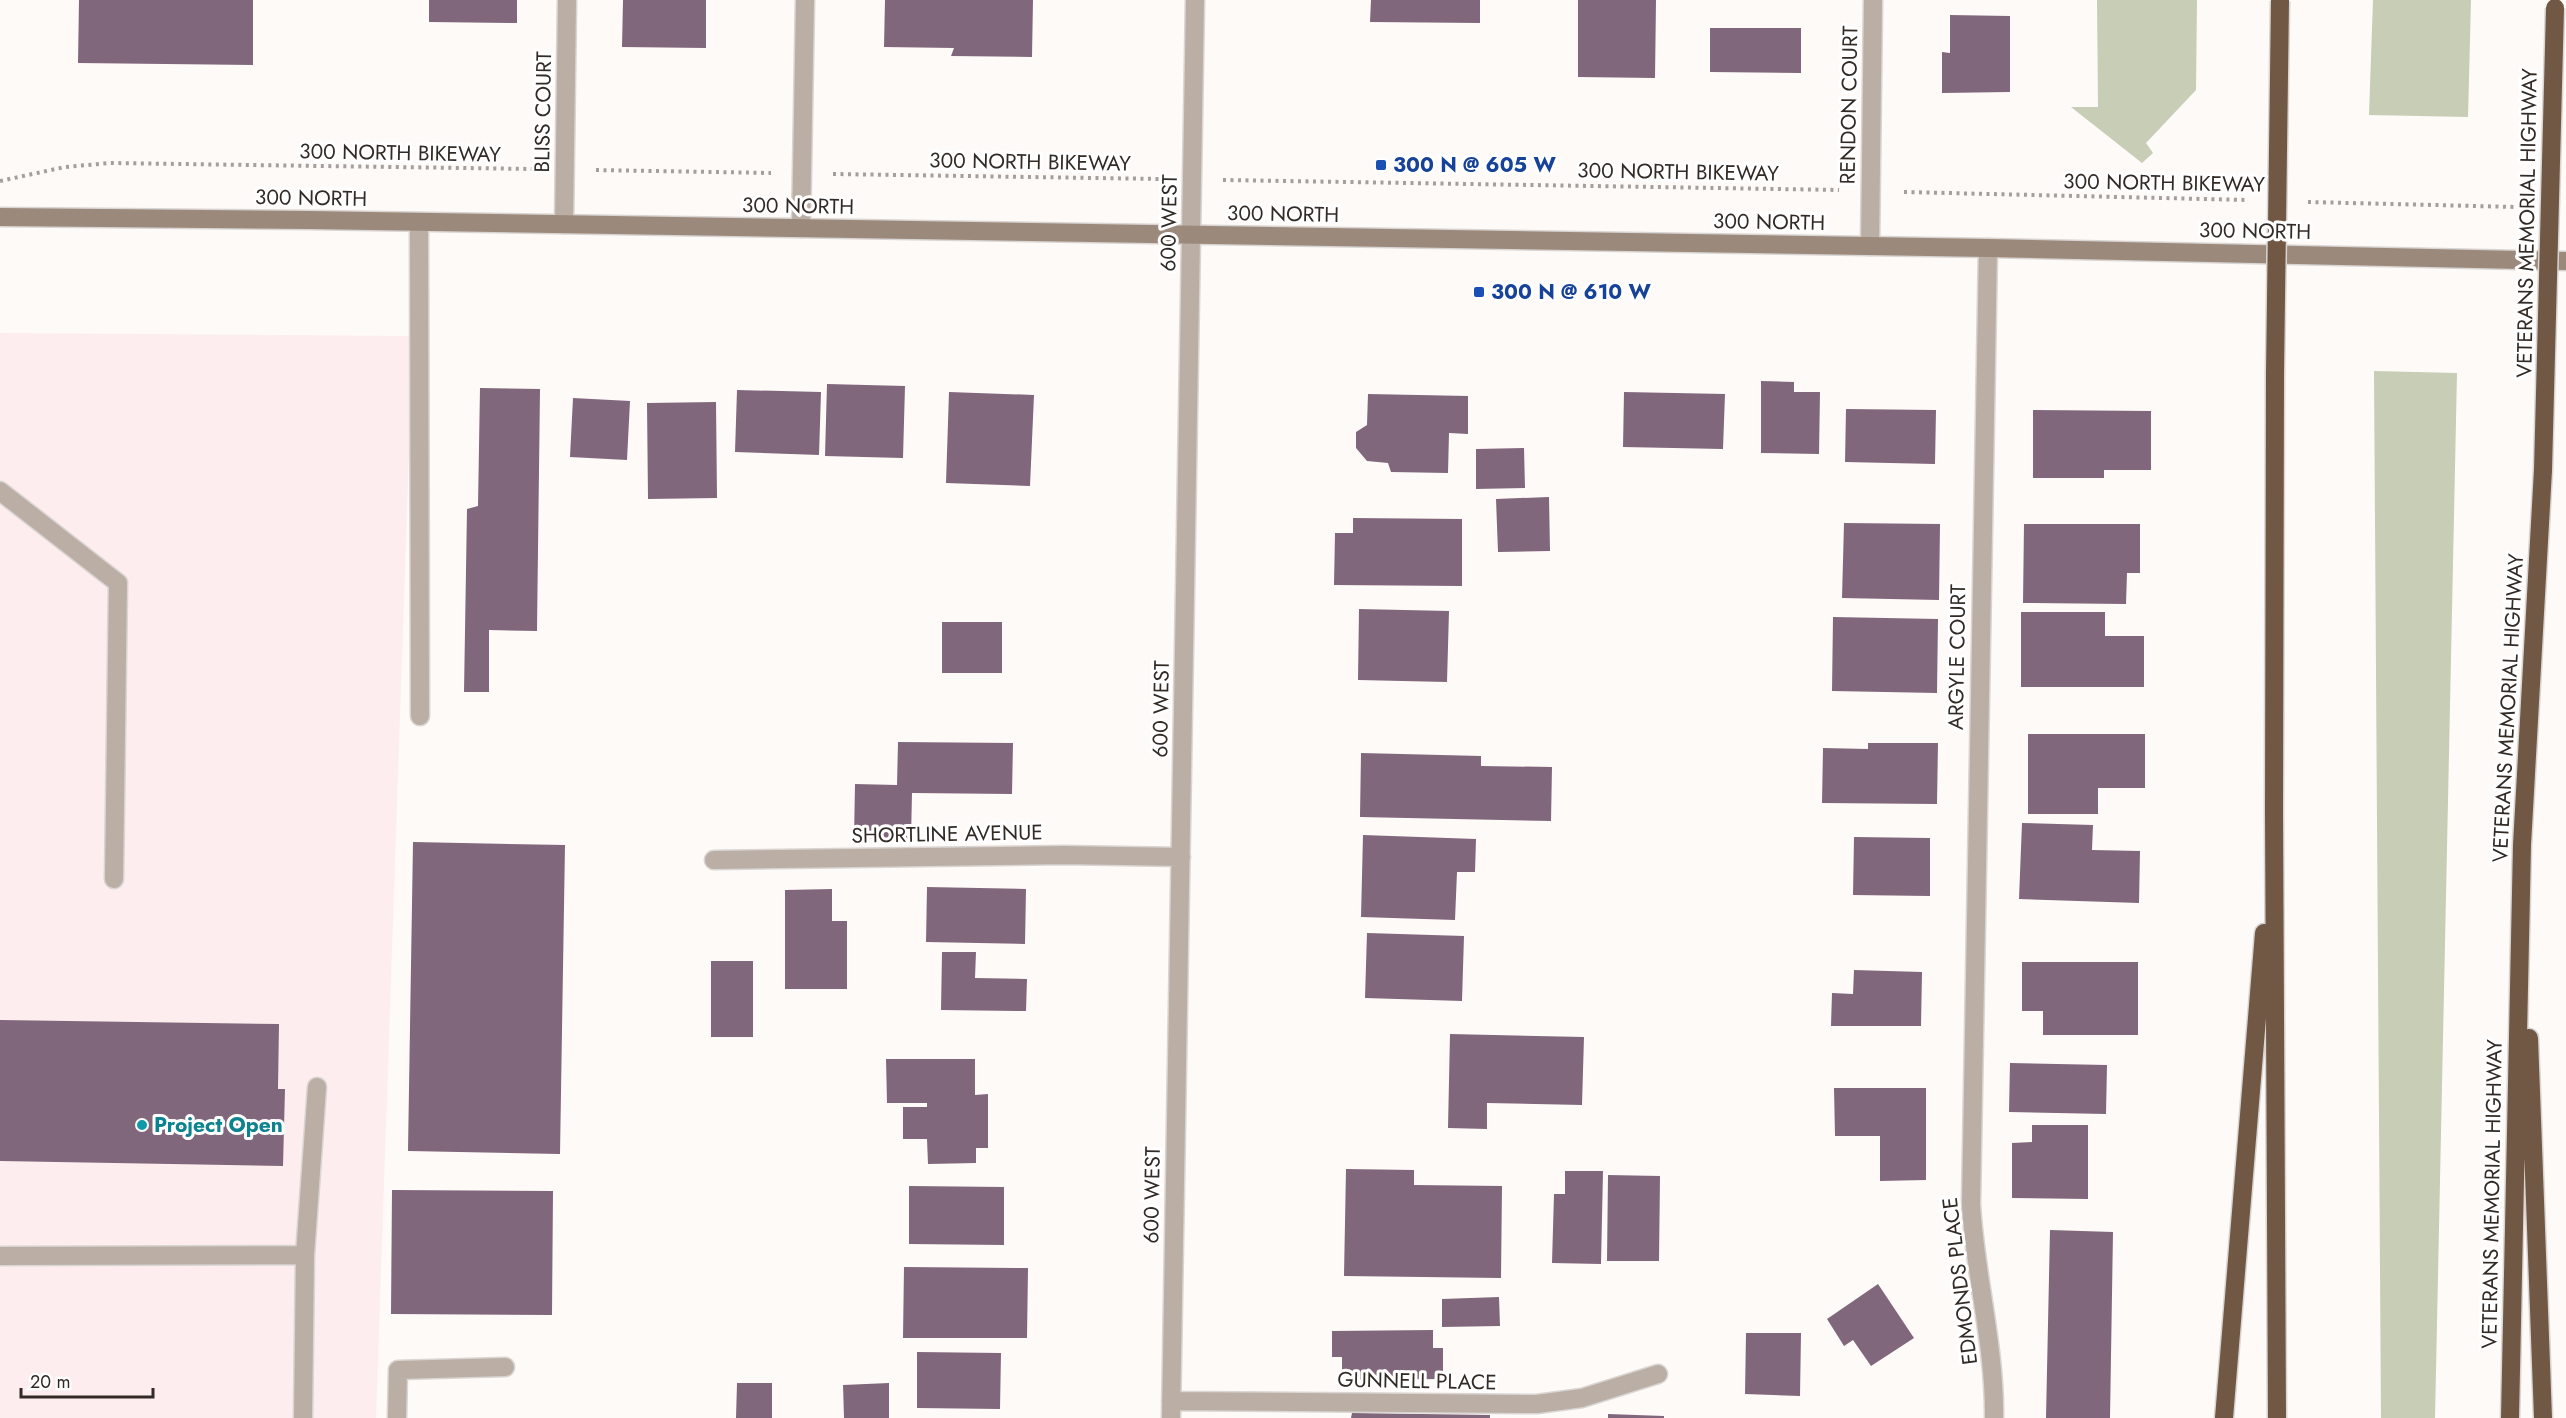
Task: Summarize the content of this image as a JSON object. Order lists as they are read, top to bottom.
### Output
{
  "streets": {
    "highway": ["VETERANS MEMORIAL HIGHWAY"],
    "street": [
      "RENDON COURT",
      "BLISS COURT",
      "300 NORTH",
      "600 WEST",
      "ARGYLE COURT",
      "SHORTLINE AVENUE",
      "EDMONDS PLACE",
      "GUNNELL PLACE"
    ],
    "path": ["300 NORTH BIKEWAY"]
  },
  "crossings": [
    ["RENDON COURT", "300 NORTH BIKEWAY"],
    ["RENDON COURT", "300 NORTH"],
    ["BLISS COURT", "300 NORTH BIKEWAY"],
    ["BLISS COURT", "300 NORTH"],
    ["300 NORTH BIKEWAY", "600 WEST"],
    ["300 NORTH", "600 WEST"],
    ["300 NORTH", "ARGYLE COURT"],
    ["600 WEST", "SHORTLINE AVENUE"],
    ["600 WEST", "GUNNELL PLACE"],
    ["ARGYLE COURT", "EDMONDS PLACE"]
  ],
  "places": {
    "transit": ["300 N @ 605 W", "300 N @ 610 W"],
    "other": ["Project Open"]
  },
  "scale_bar": "20 m"
}
